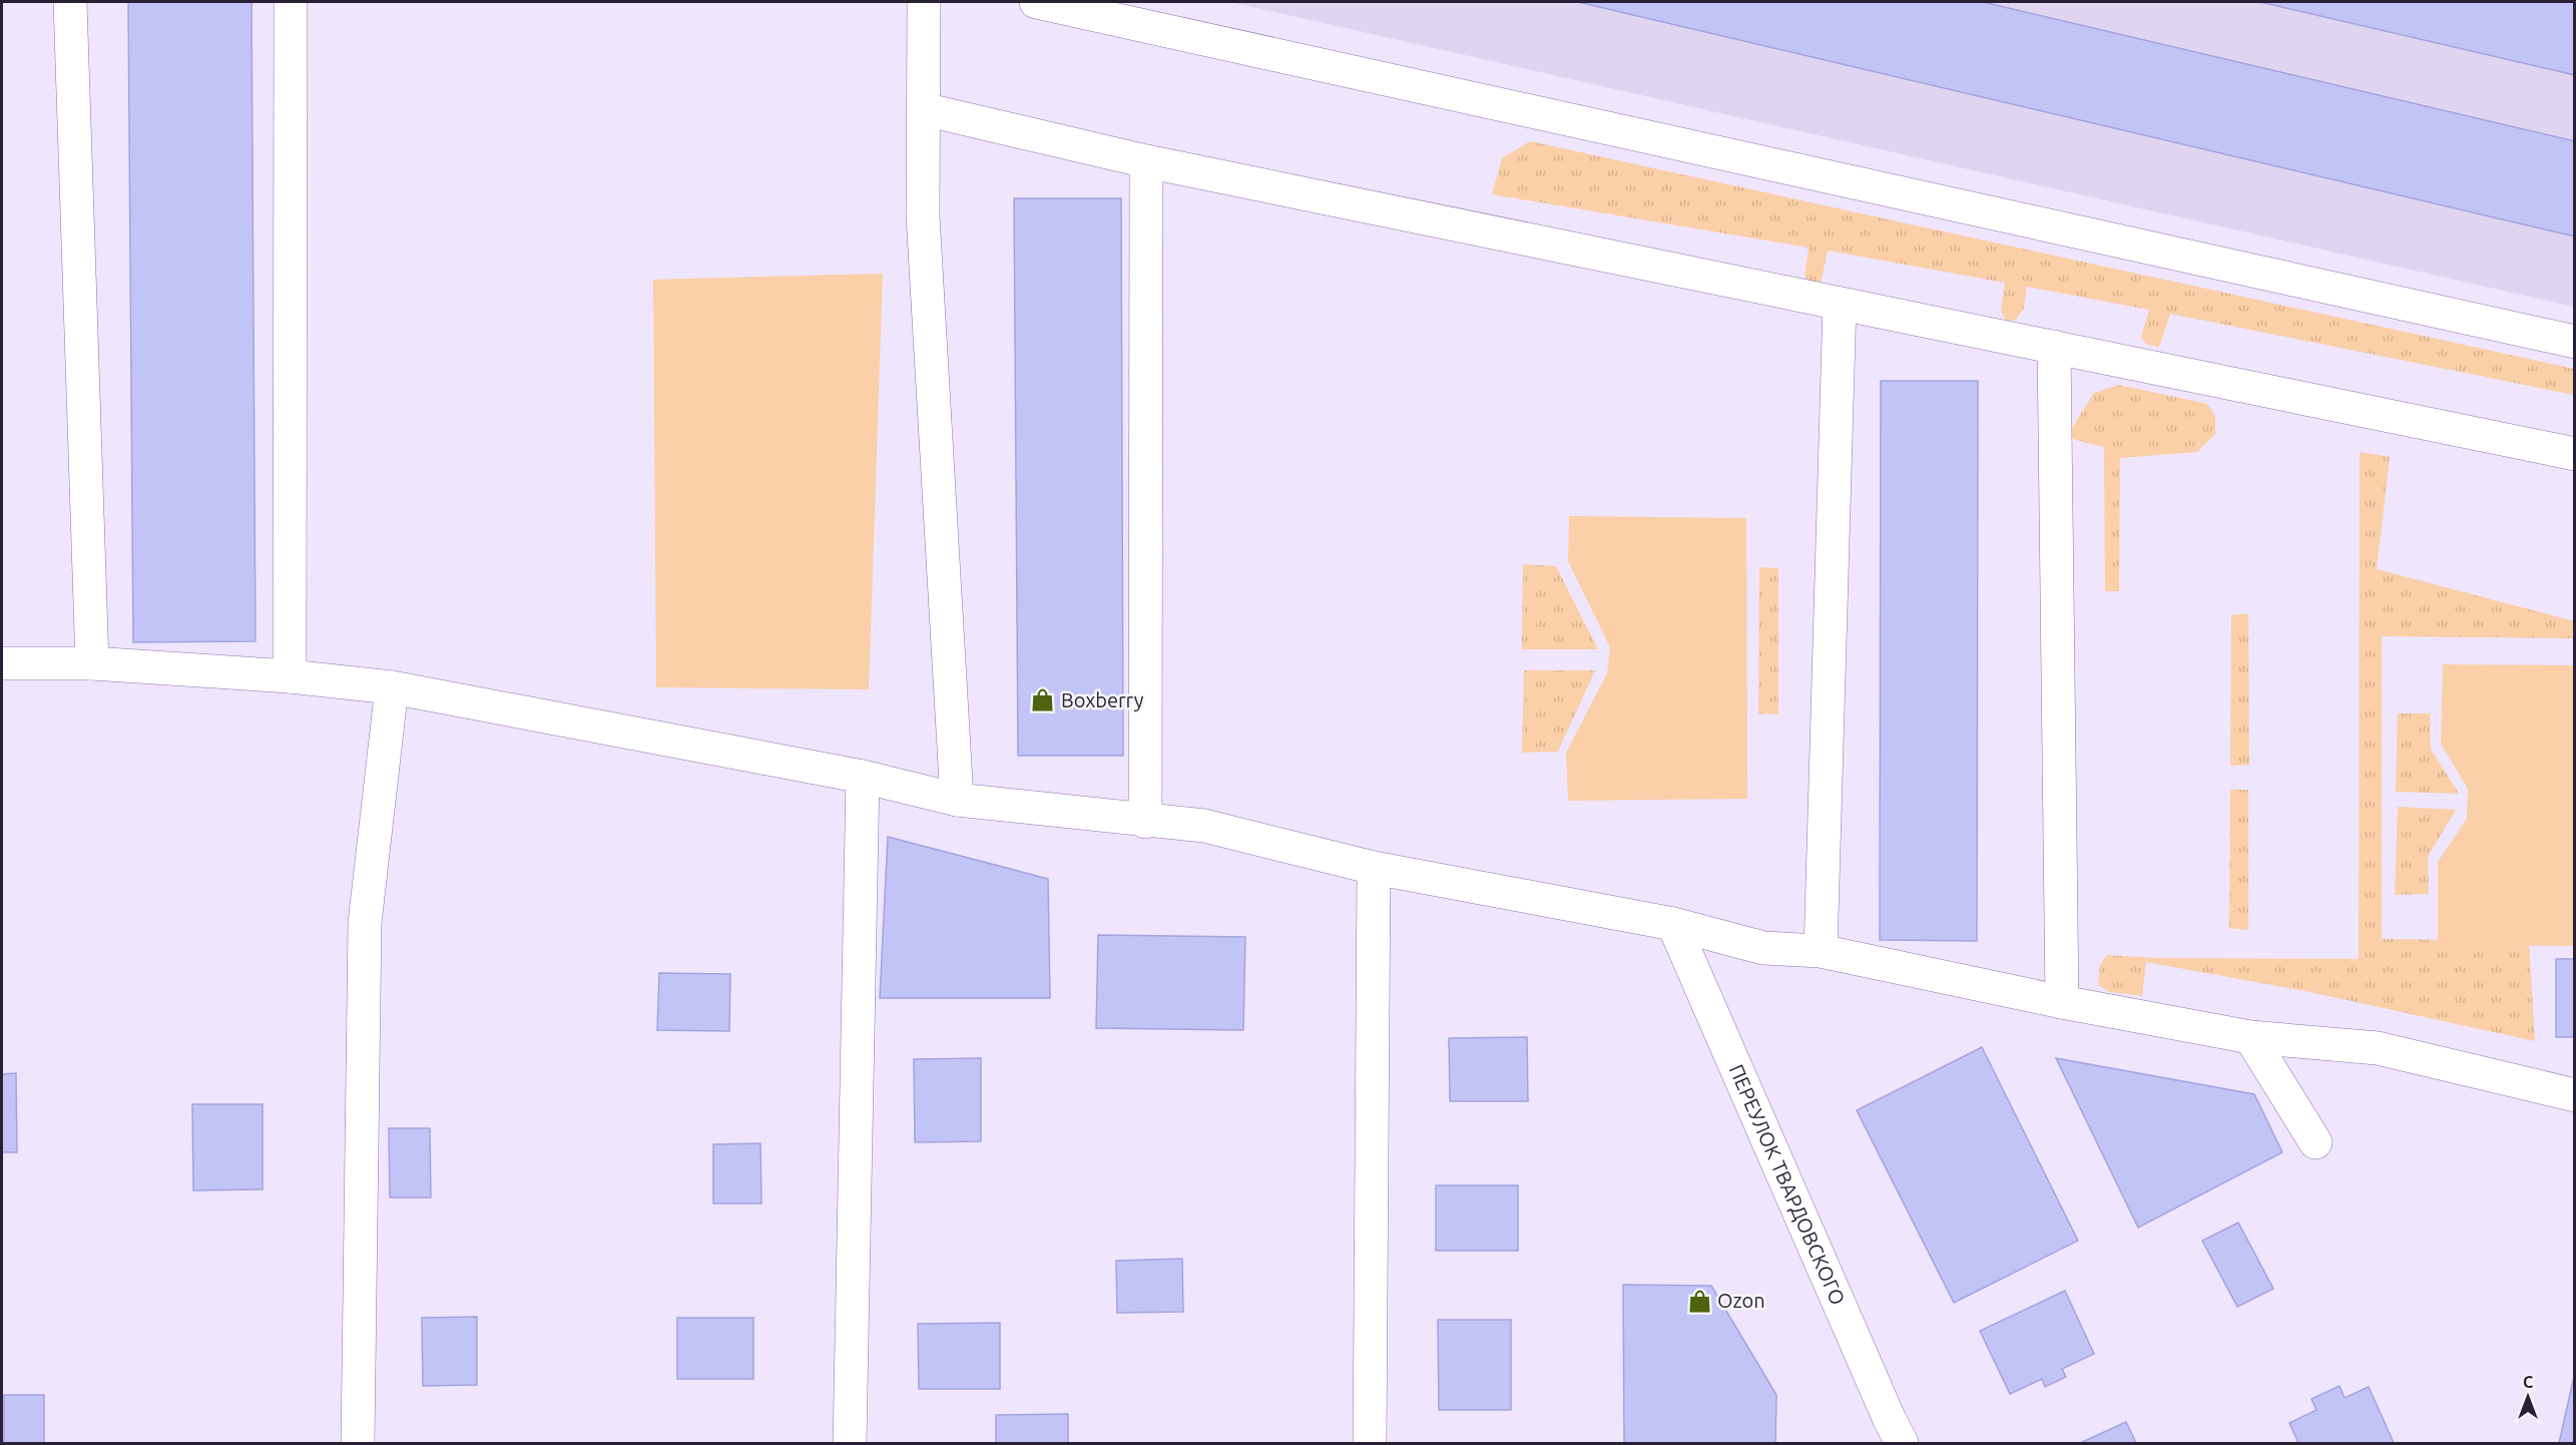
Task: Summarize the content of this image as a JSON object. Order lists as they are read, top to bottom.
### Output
{
  "streets": {
    "street": ["ПЕРЕУЛОК ТВАРДОВСКОГО"]
  },
  "places": {
    "shop": ["Boxberry", "Ozon"]
  },
  "north": "top"
}
